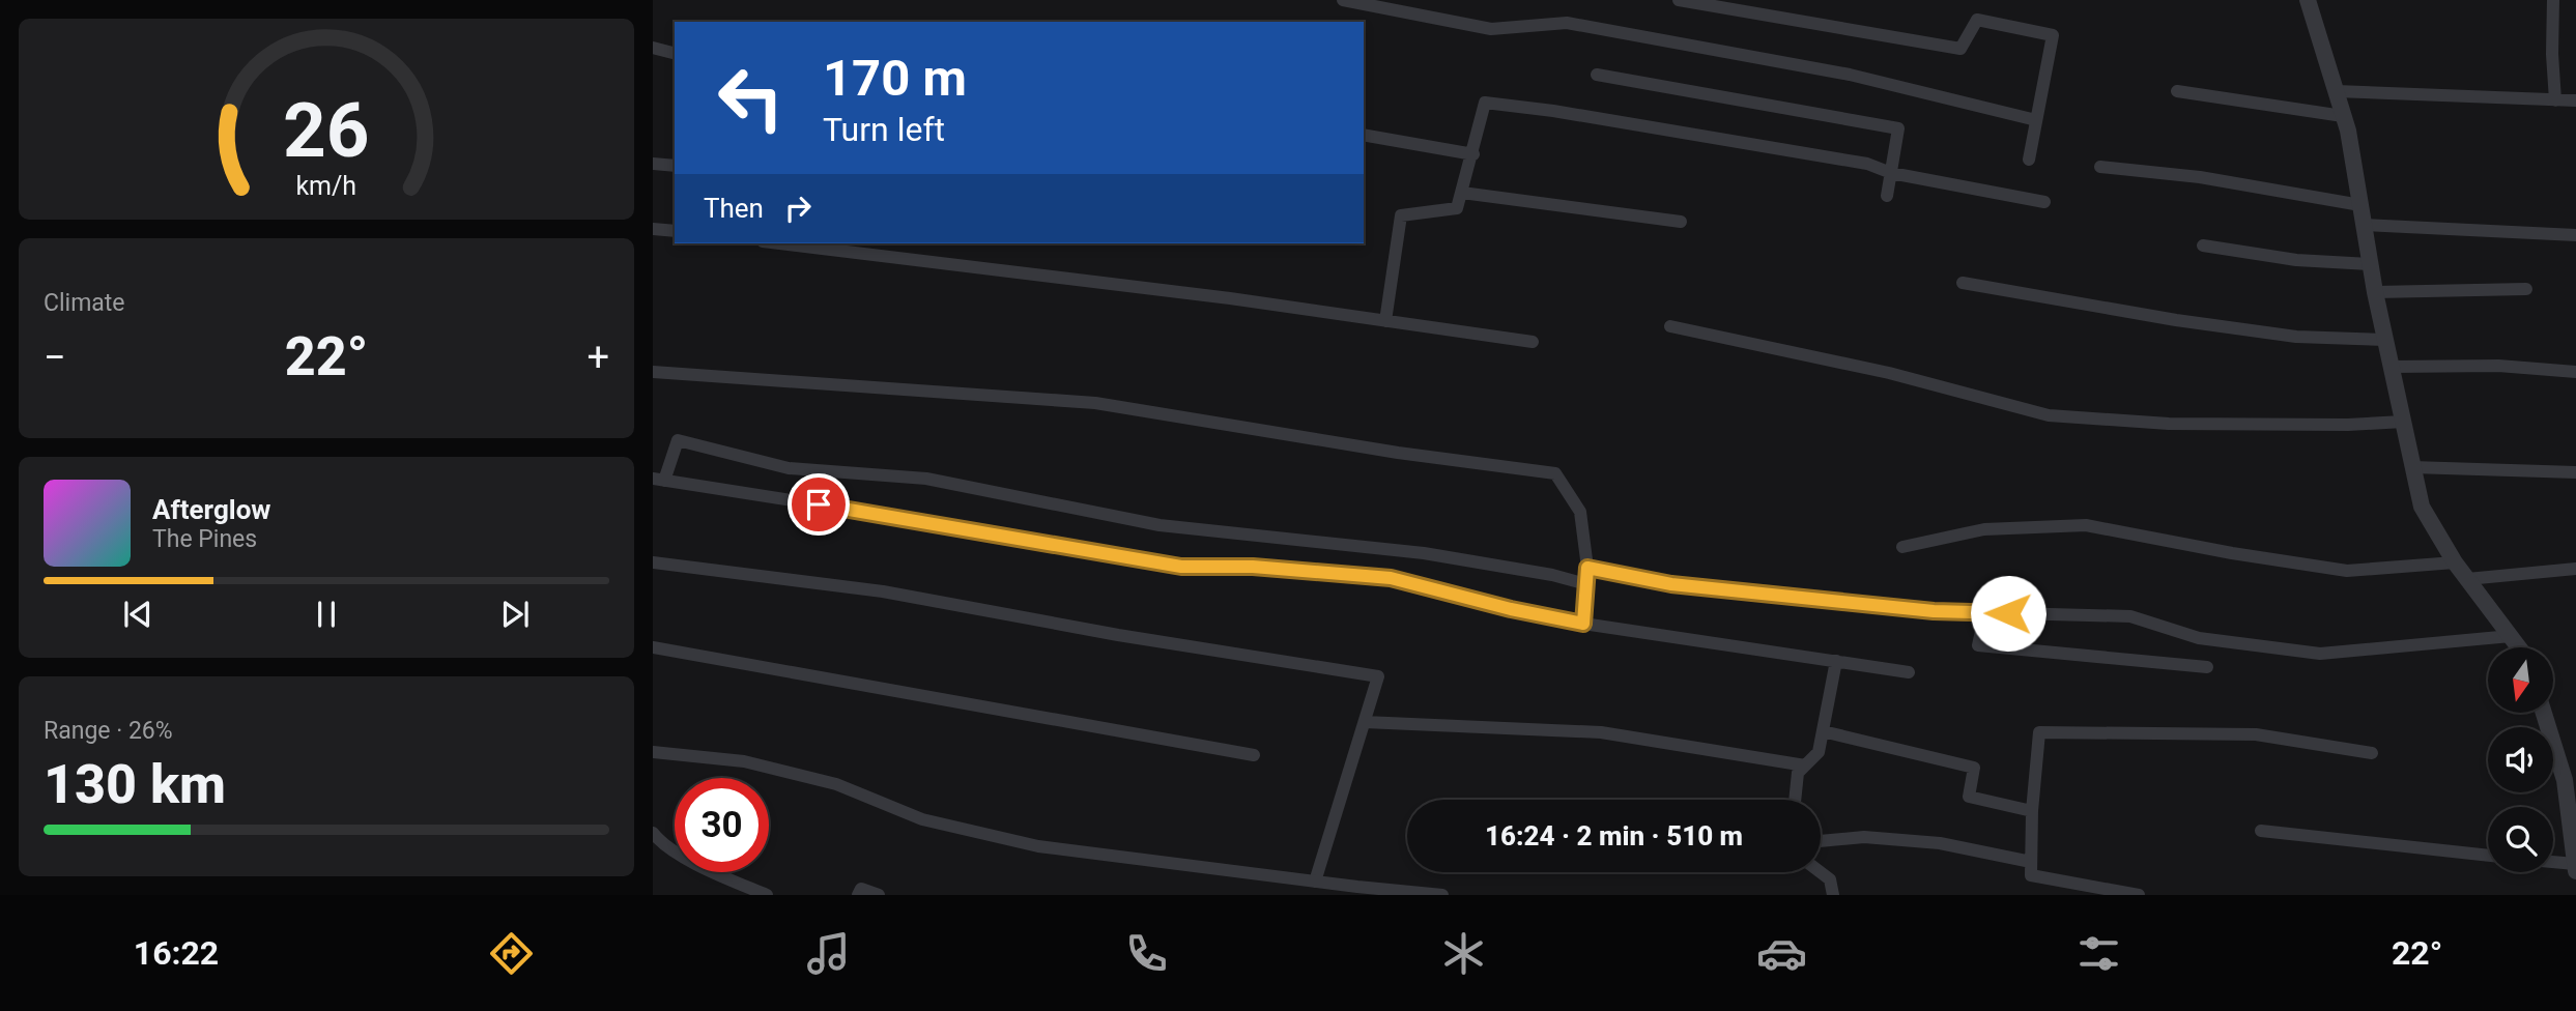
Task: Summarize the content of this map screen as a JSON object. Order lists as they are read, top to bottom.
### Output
{
  "north": "bottom",
  "page": {
    "turn": ["170 m", "Turn left"],
    "then": "Then",
    "tile": [
      "Climate",
      ["Range · 26%", "130 km"]
    ],
    "heat": ["−", "22°", "+"],
    "song": ["Afterglow", "The Pines"],
    "limit": "30",
    "trip": "16:24 · 2 min · 510 m",
    "tabs": ["16:22", "22°"],
    "gauge": ["26", "km/h"]
  }
}
